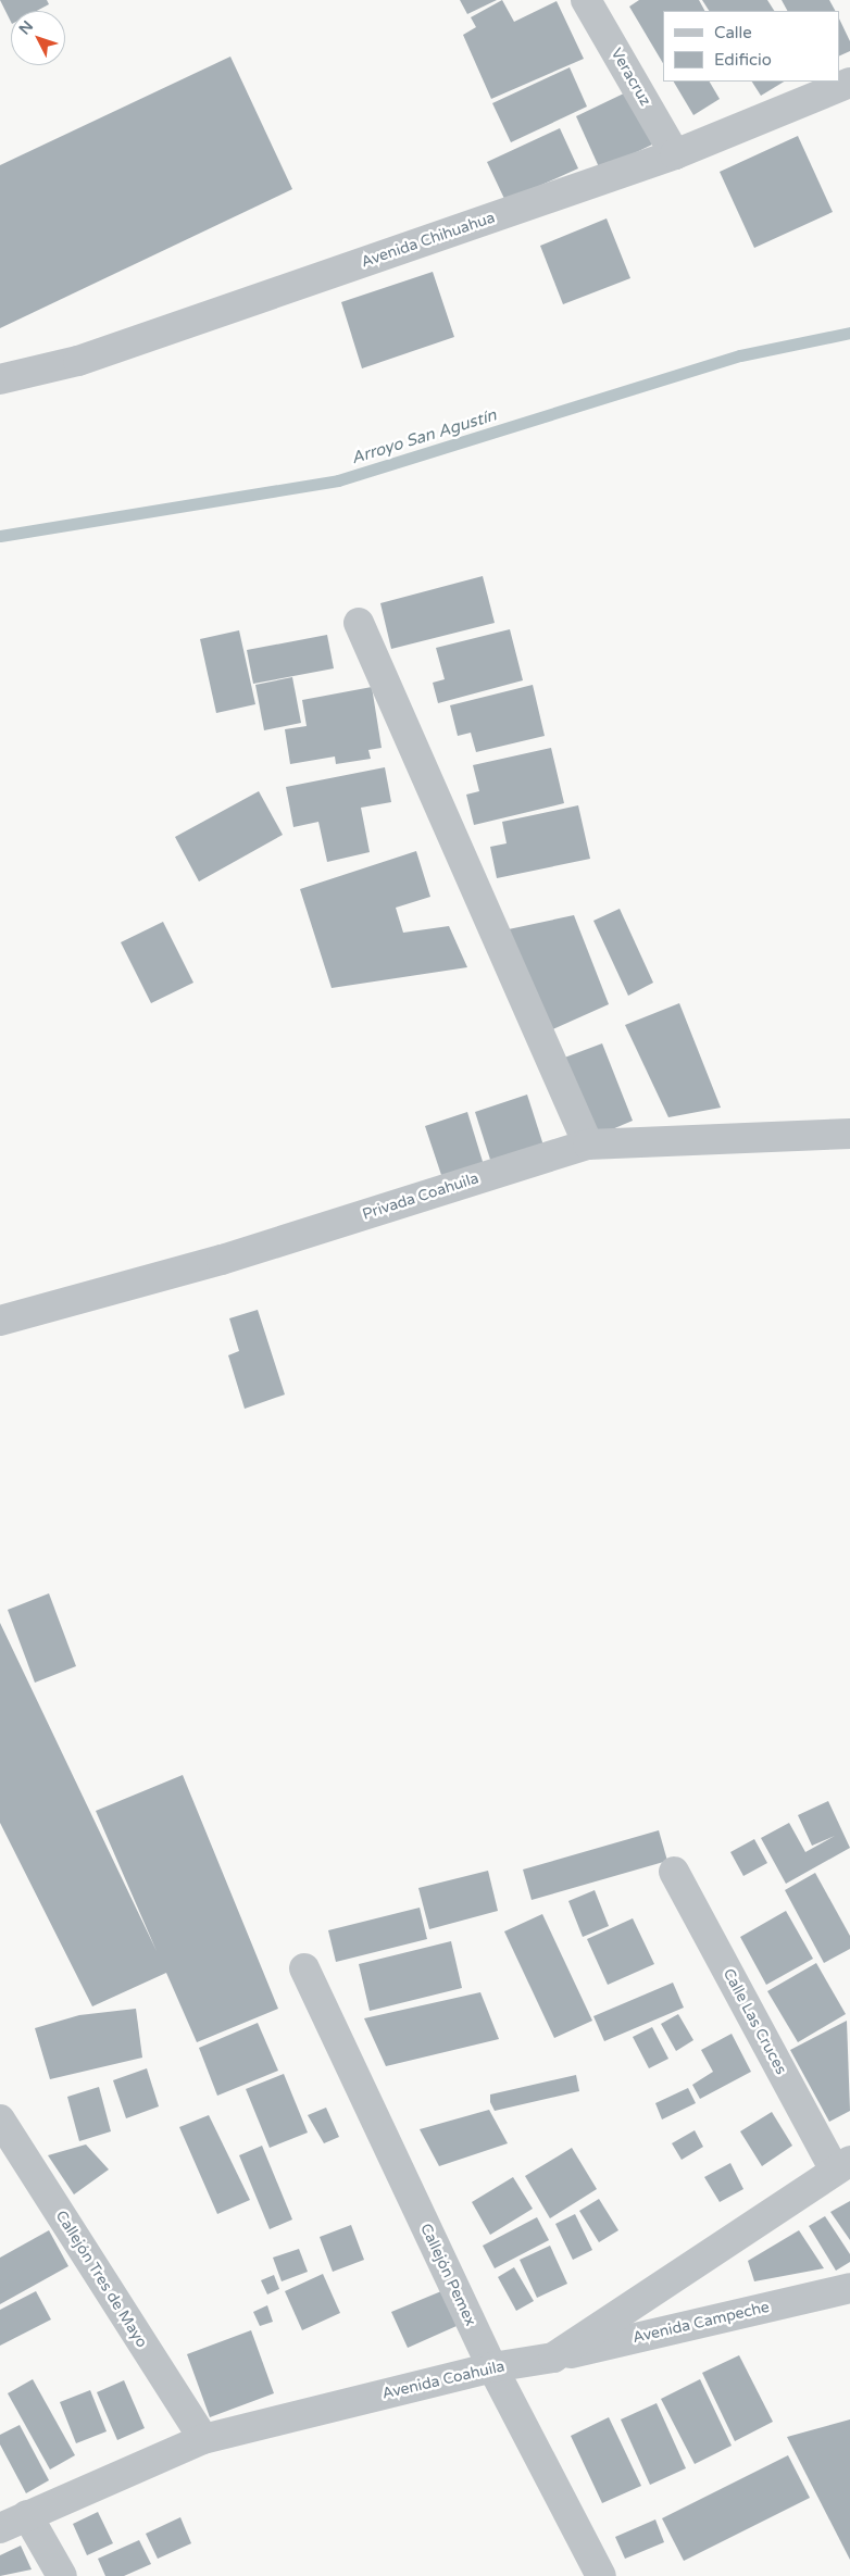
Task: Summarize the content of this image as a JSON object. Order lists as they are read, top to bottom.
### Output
{
  "streets": {
    "street": [
      "Veracruz",
      "Avenida Chihuahua",
      "Privada Coahuila",
      "Calle Las Cruces",
      "Callejón Pemex",
      "Callejón Tres de Mayo",
      "Avenida Campeche",
      "Avenida Coahuila"
    ]
  },
  "crossings": [
    ["Veracruz", "Avenida Chihuahua"],
    ["Calle Las Cruces", "Avenida Coahuila"],
    ["Callejón Pemex", "Avenida Coahuila"],
    ["Callejón Tres de Mayo", "Avenida Coahuila"],
    ["Avenida Campeche", "Avenida Coahuila"]
  ],
  "water": ["Arroyo San Agustín"],
  "legend": ["Calle", "Edificio"],
  "north": "top left"
}
